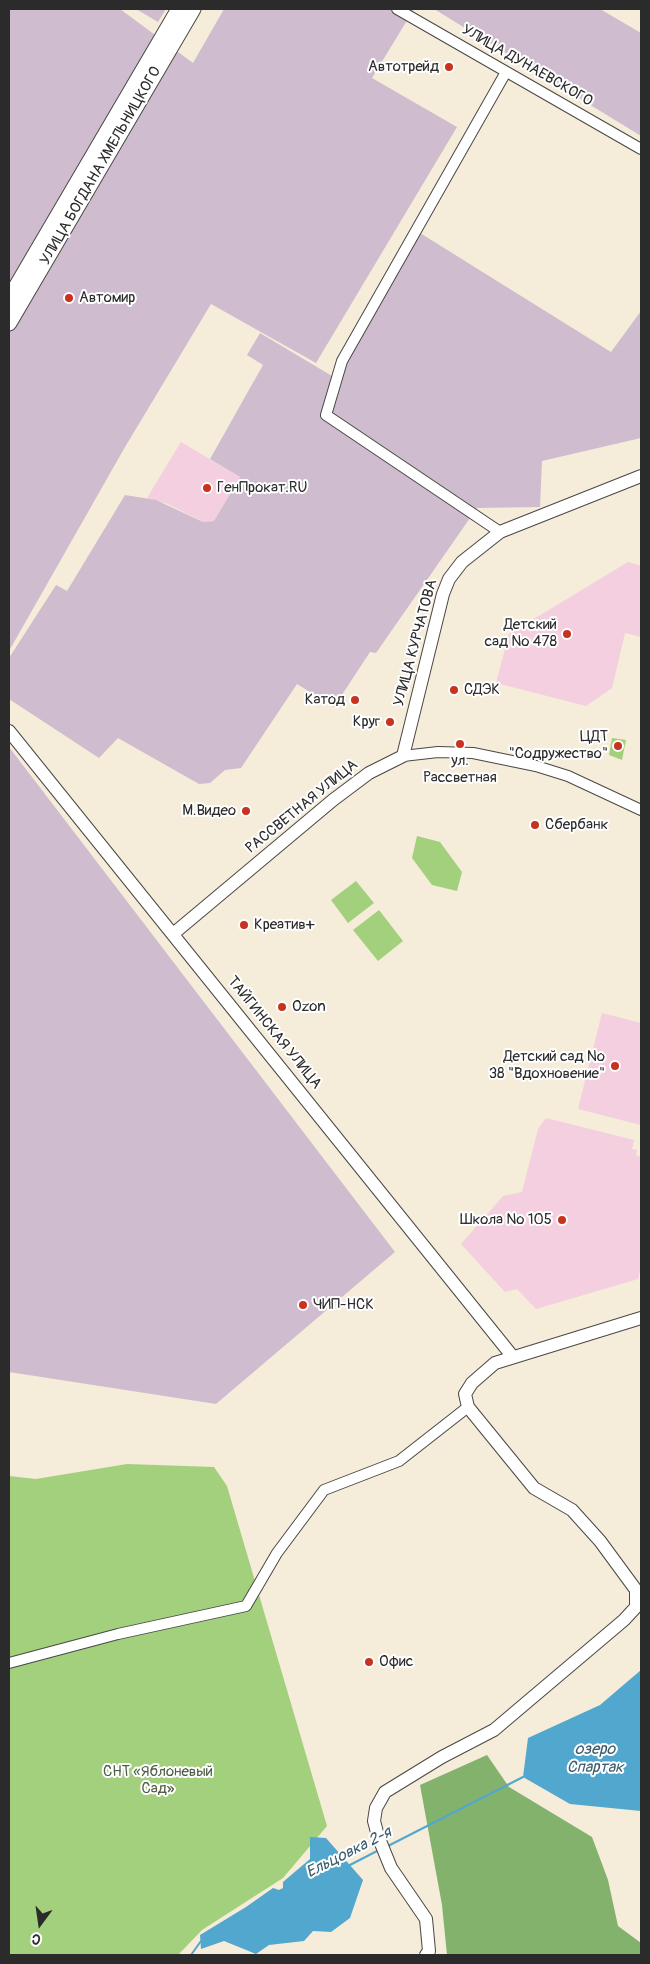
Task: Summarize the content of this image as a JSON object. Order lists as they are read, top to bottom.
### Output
{
  "streets": {
    "highway": ["УЛИЦА БОГДАНА ХМЕЛЬНИЦКОГО"],
    "main road": ["УЛИЦА КУРЧАТОВА", "РАССВЕТНАЯ УЛИЦА", "ТАЙГИНСКАЯ УЛИЦА"],
    "street": ["УЛИЦА ДУНАЕВСКОГО"]
  },
  "crossings": [
    ["УЛИЦА КУРЧАТОВА", "РАССВЕТНАЯ УЛИЦА"],
    ["РАССВЕТНАЯ УЛИЦА", "ТАЙГИНСКАЯ УЛИЦА"]
  ],
  "water": ["озеро Спартак", "Ельцовка 2-я"],
  "parks": ["СНТ «Яблоневый Сад»"],
  "places": [
    "Автотрейд",
    "Автомир",
    "ГенПрокат.RU",
    "Детский сад № 478",
    "СДЭК",
    "Катод",
    "Круг",
    "ул. Рассветная",
    "ЦДТ \"Содружество\"",
    "М.Видео",
    "Сбербанк",
    "Креатив+",
    "Ozon",
    "Детский сад № 38 \"Вдохновение\"",
    "Школа № 105",
    "ЧИП-НСК",
    "Офис"
  ],
  "north": "bottom"
}
